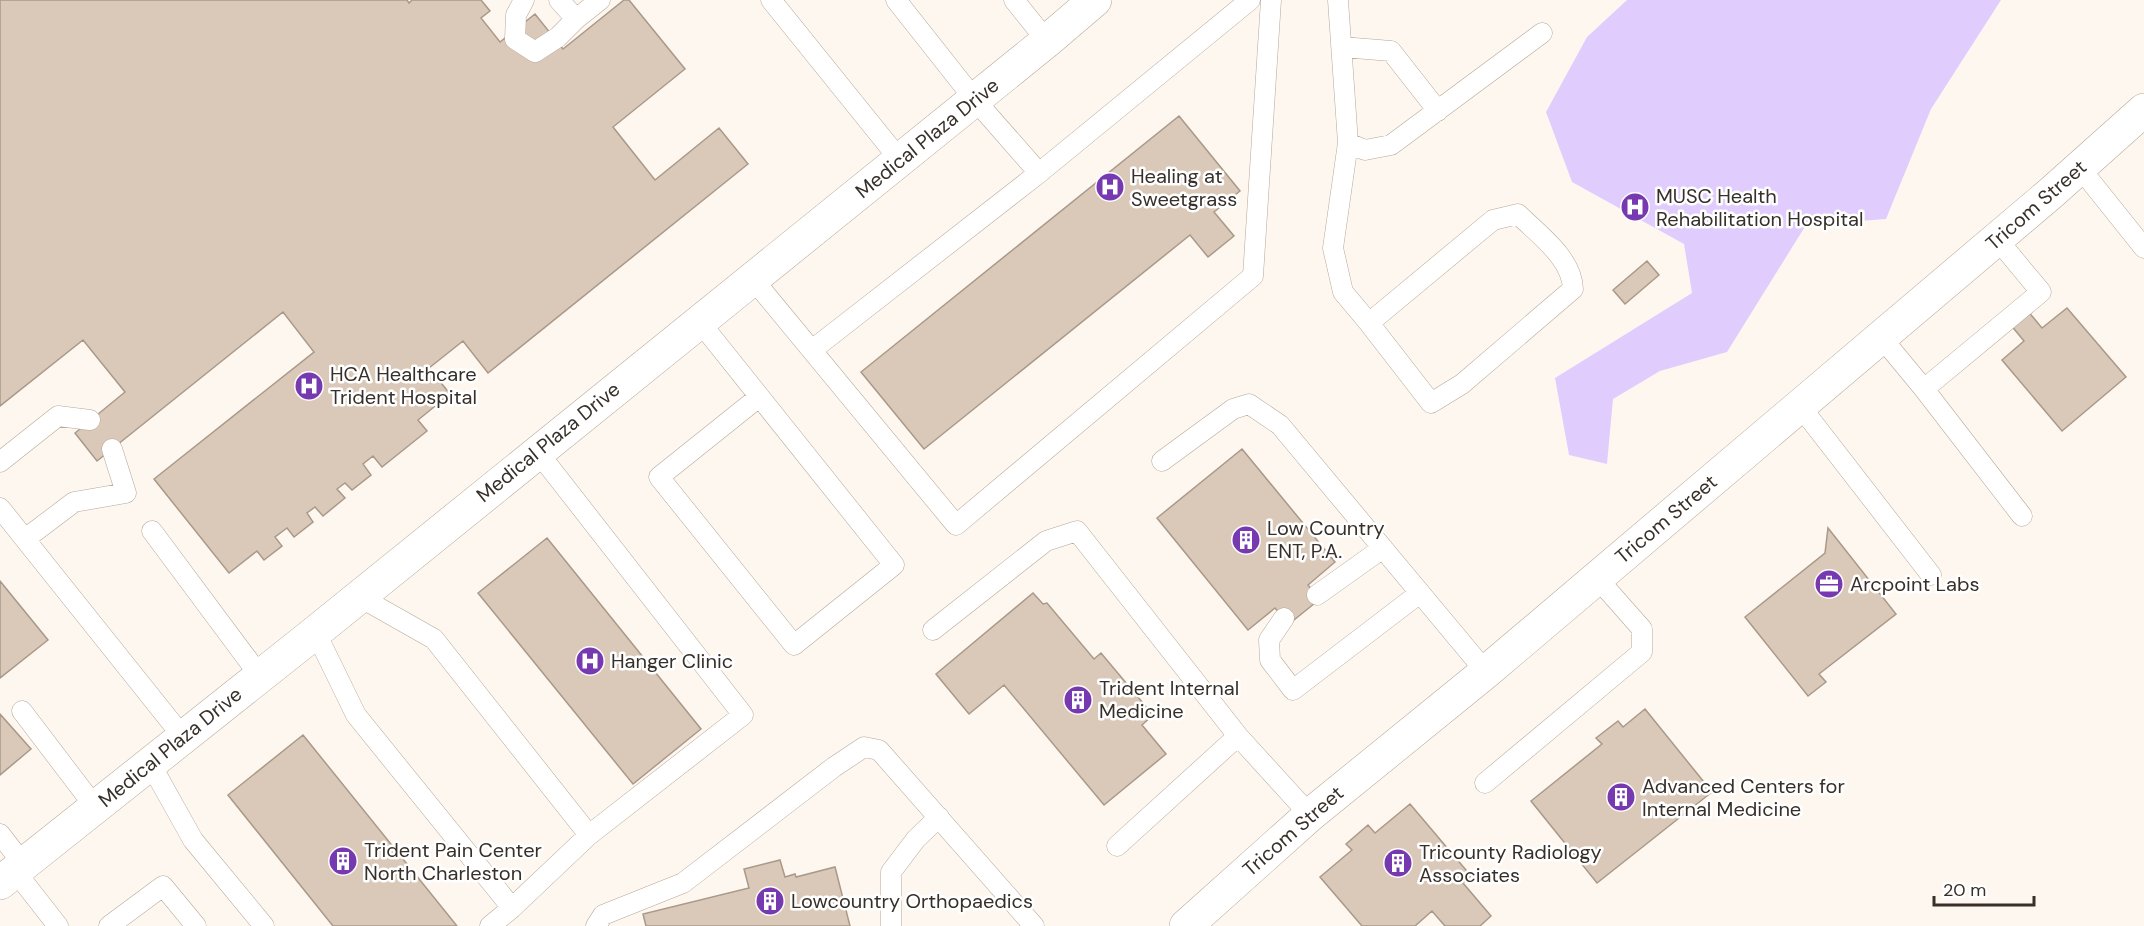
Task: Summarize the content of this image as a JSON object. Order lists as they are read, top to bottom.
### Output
{
  "streets": {
    "street": ["Medical Plaza Drive", "Tricom Street"]
  },
  "places": {
    "hospital": [
      "Healing at Sweetgrass",
      "MUSC Health Rehabilitation Hospital",
      "HCA Healthcare Trident Hospital",
      "Hanger Clinic"
    ],
    "building": [
      "Low Country ENT, P.A.",
      "Trident Internal Medicine",
      "Advanced Centers for Internal Medicine",
      "Trident Pain Center North Charleston",
      "Tricounty Radiology Associates",
      "Lowcountry Orthopaedics"
    ],
    "office": ["Arcpoint Labs"]
  },
  "scale_bar": "20 m"
}
